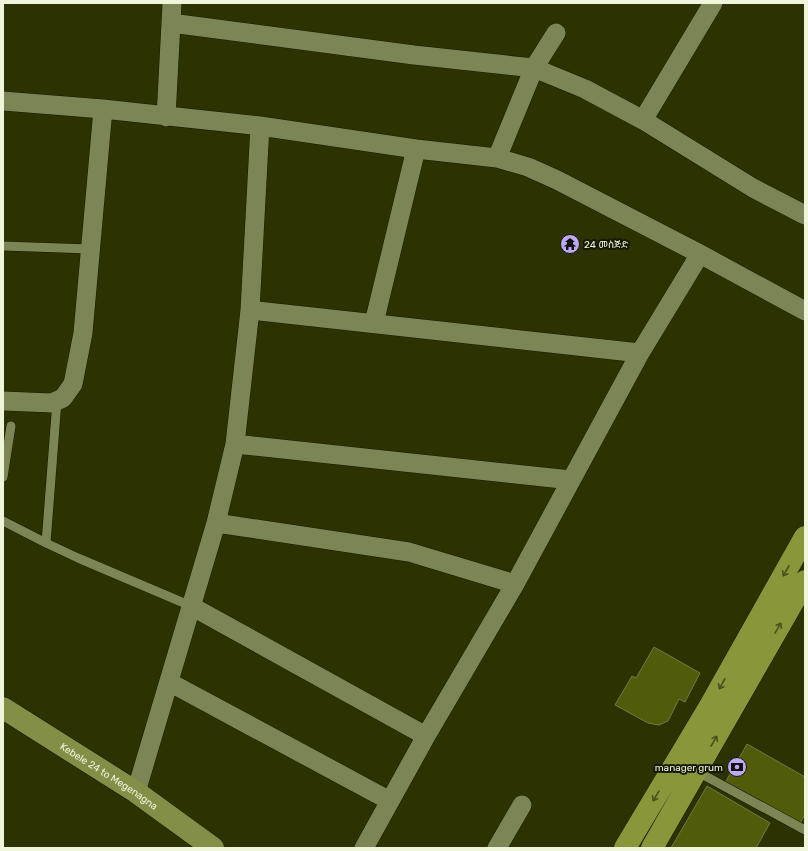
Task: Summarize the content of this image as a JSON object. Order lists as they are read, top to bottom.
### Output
{
  "streets": {
    "main road": ["Kebele 24 to Megenagna"]
  },
  "places": {
    "temple": ["24 መስጅድ"],
    "bank": ["manager grum"]
  }
}
